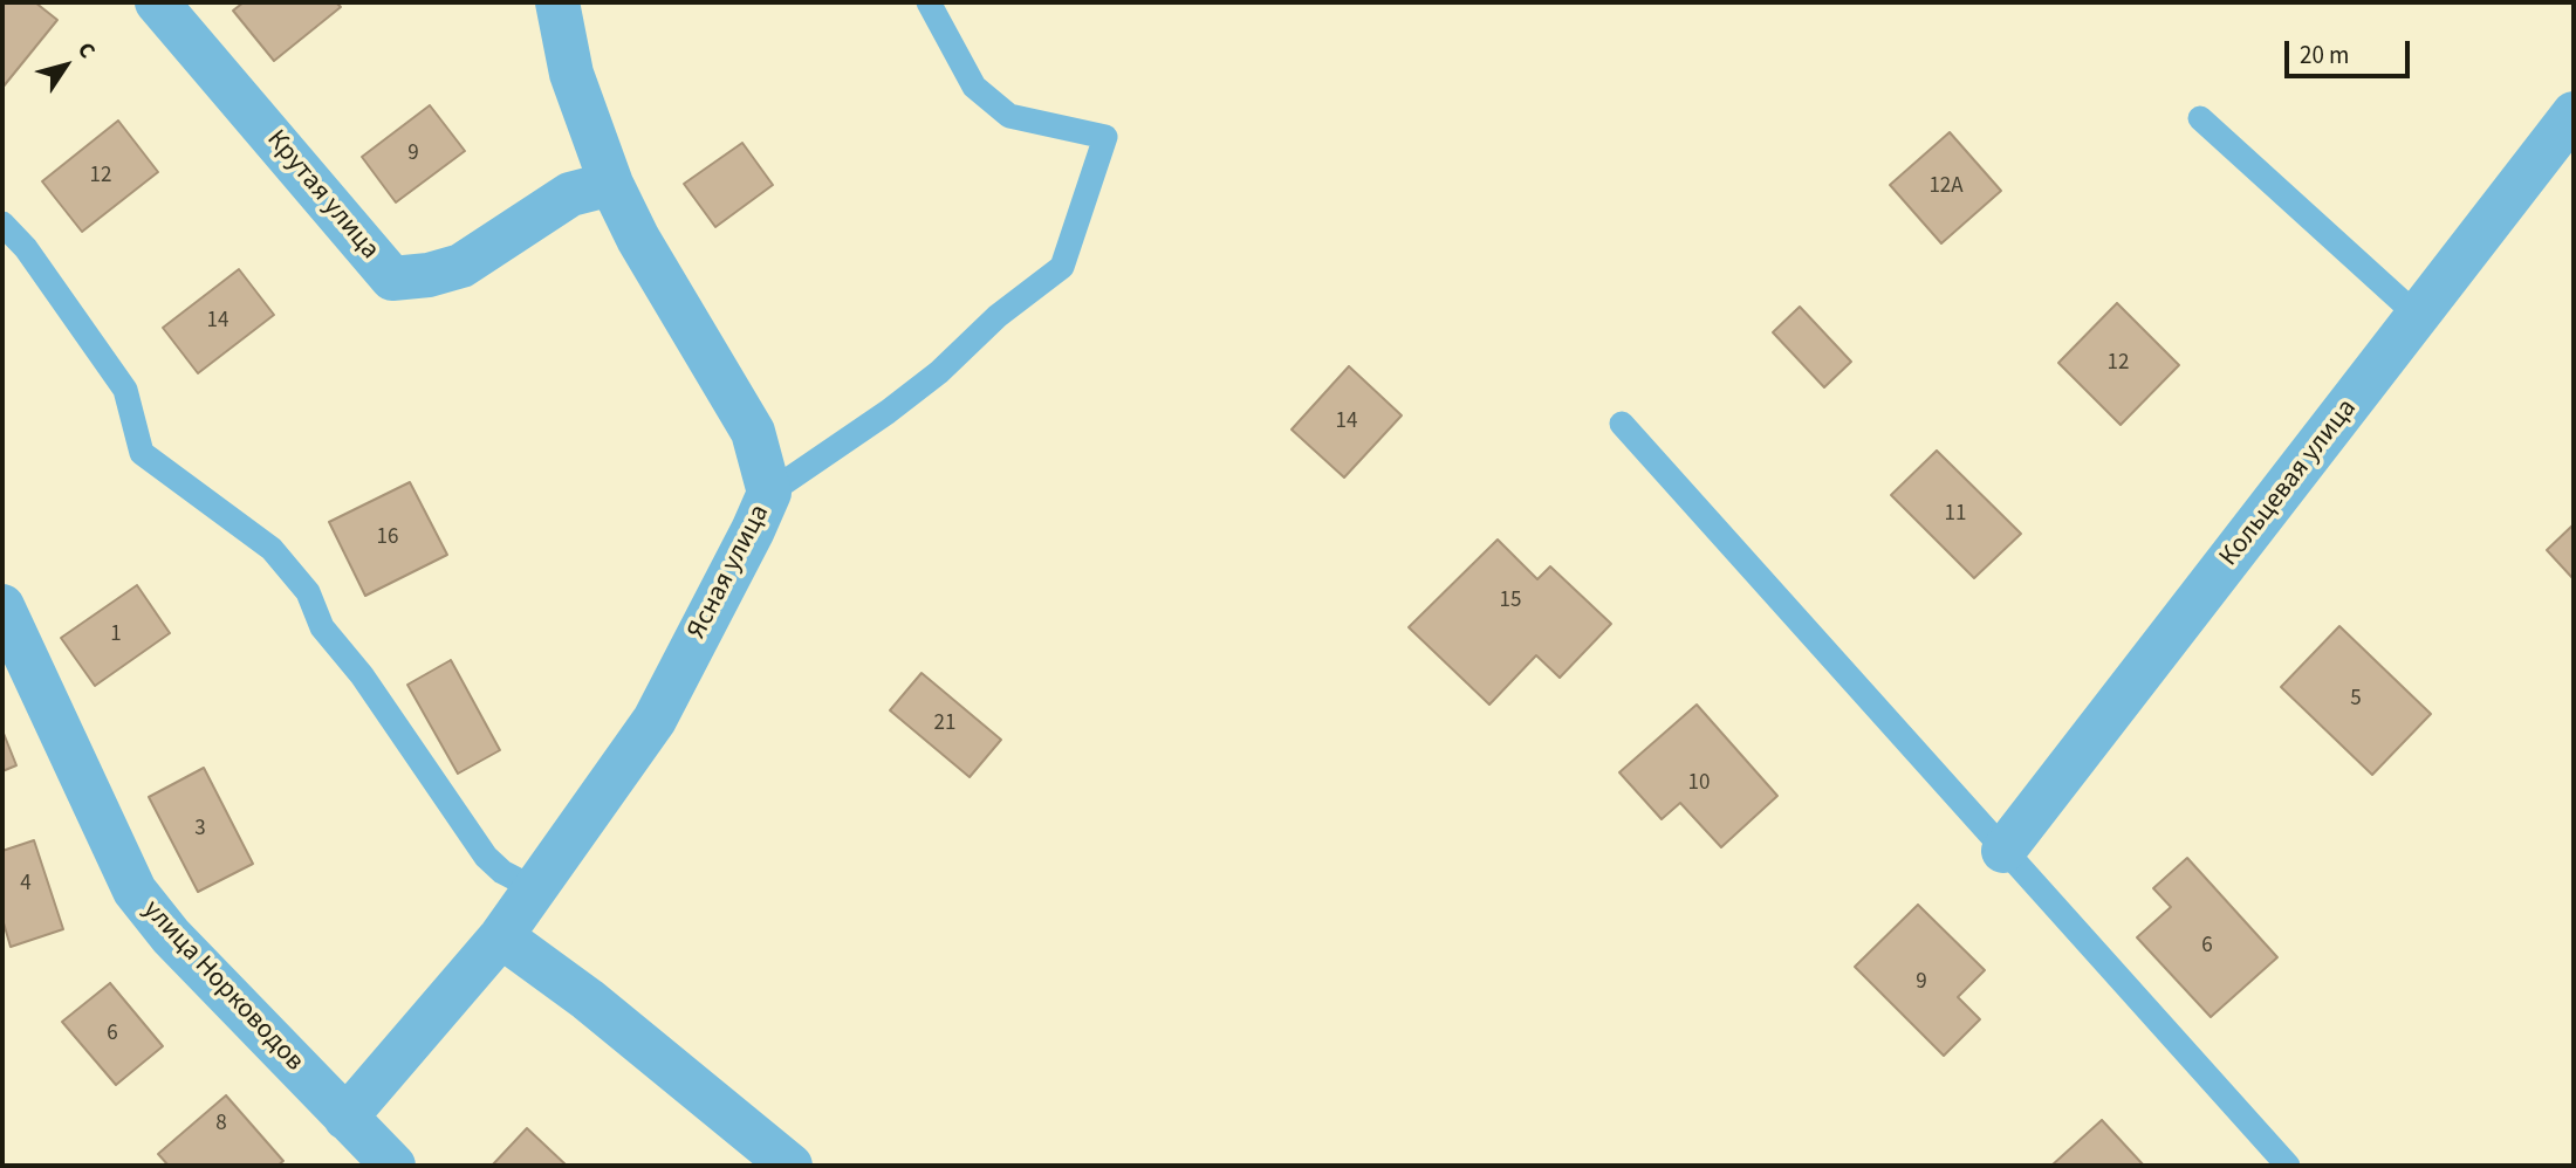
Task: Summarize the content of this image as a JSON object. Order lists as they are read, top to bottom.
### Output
{
  "streets": {
    "street": [
      "Крутая улица",
      "Кольцевая улица",
      "Ясная улица",
      "улица Норководов"
    ]
  },
  "crossings": [
    ["Крутая улица", "Ясная улица"],
    ["Ясная улица", "улица Норководов"]
  ],
  "house_numbers": [
    "9",
    "12",
    "12А",
    "14",
    "12",
    "14",
    "11",
    "16",
    "15",
    "1",
    "5",
    "21",
    "10",
    "3",
    "4",
    "6",
    "9",
    "6",
    "8"
  ],
  "scale_bar": "20 m",
  "north": "top right"
}
